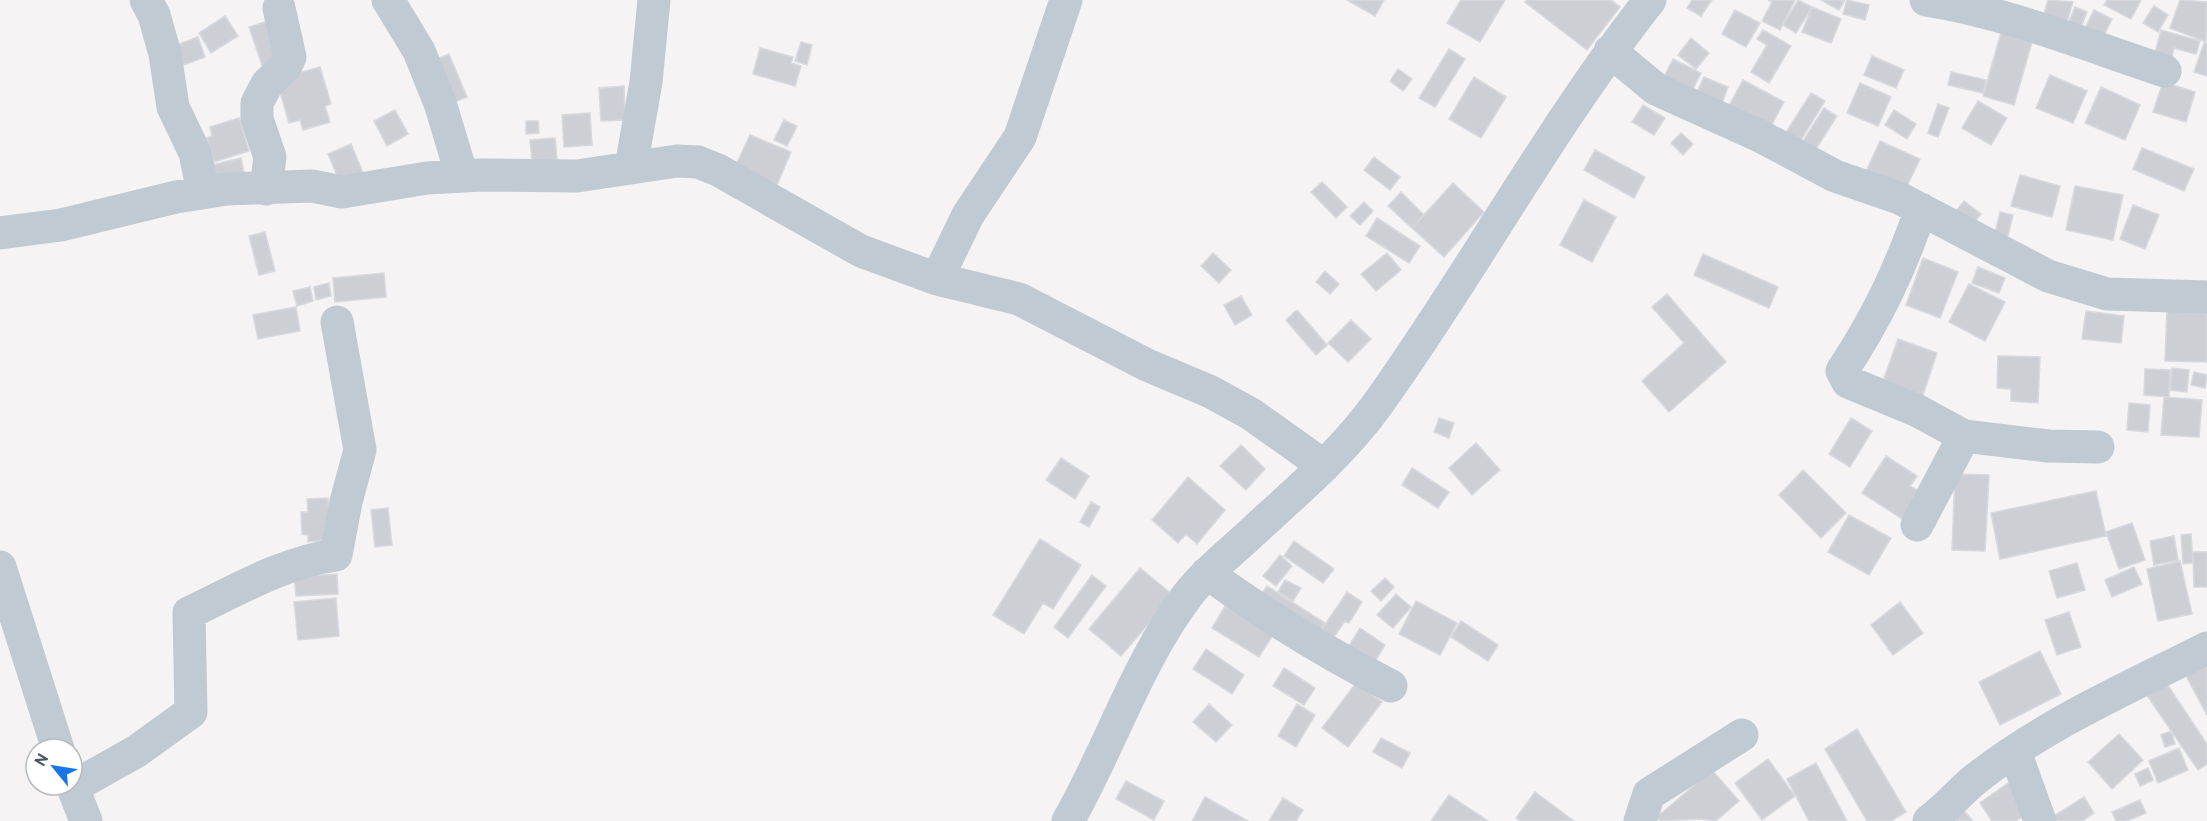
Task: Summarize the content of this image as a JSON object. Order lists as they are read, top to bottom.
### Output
{
  "north": "top left"
}
